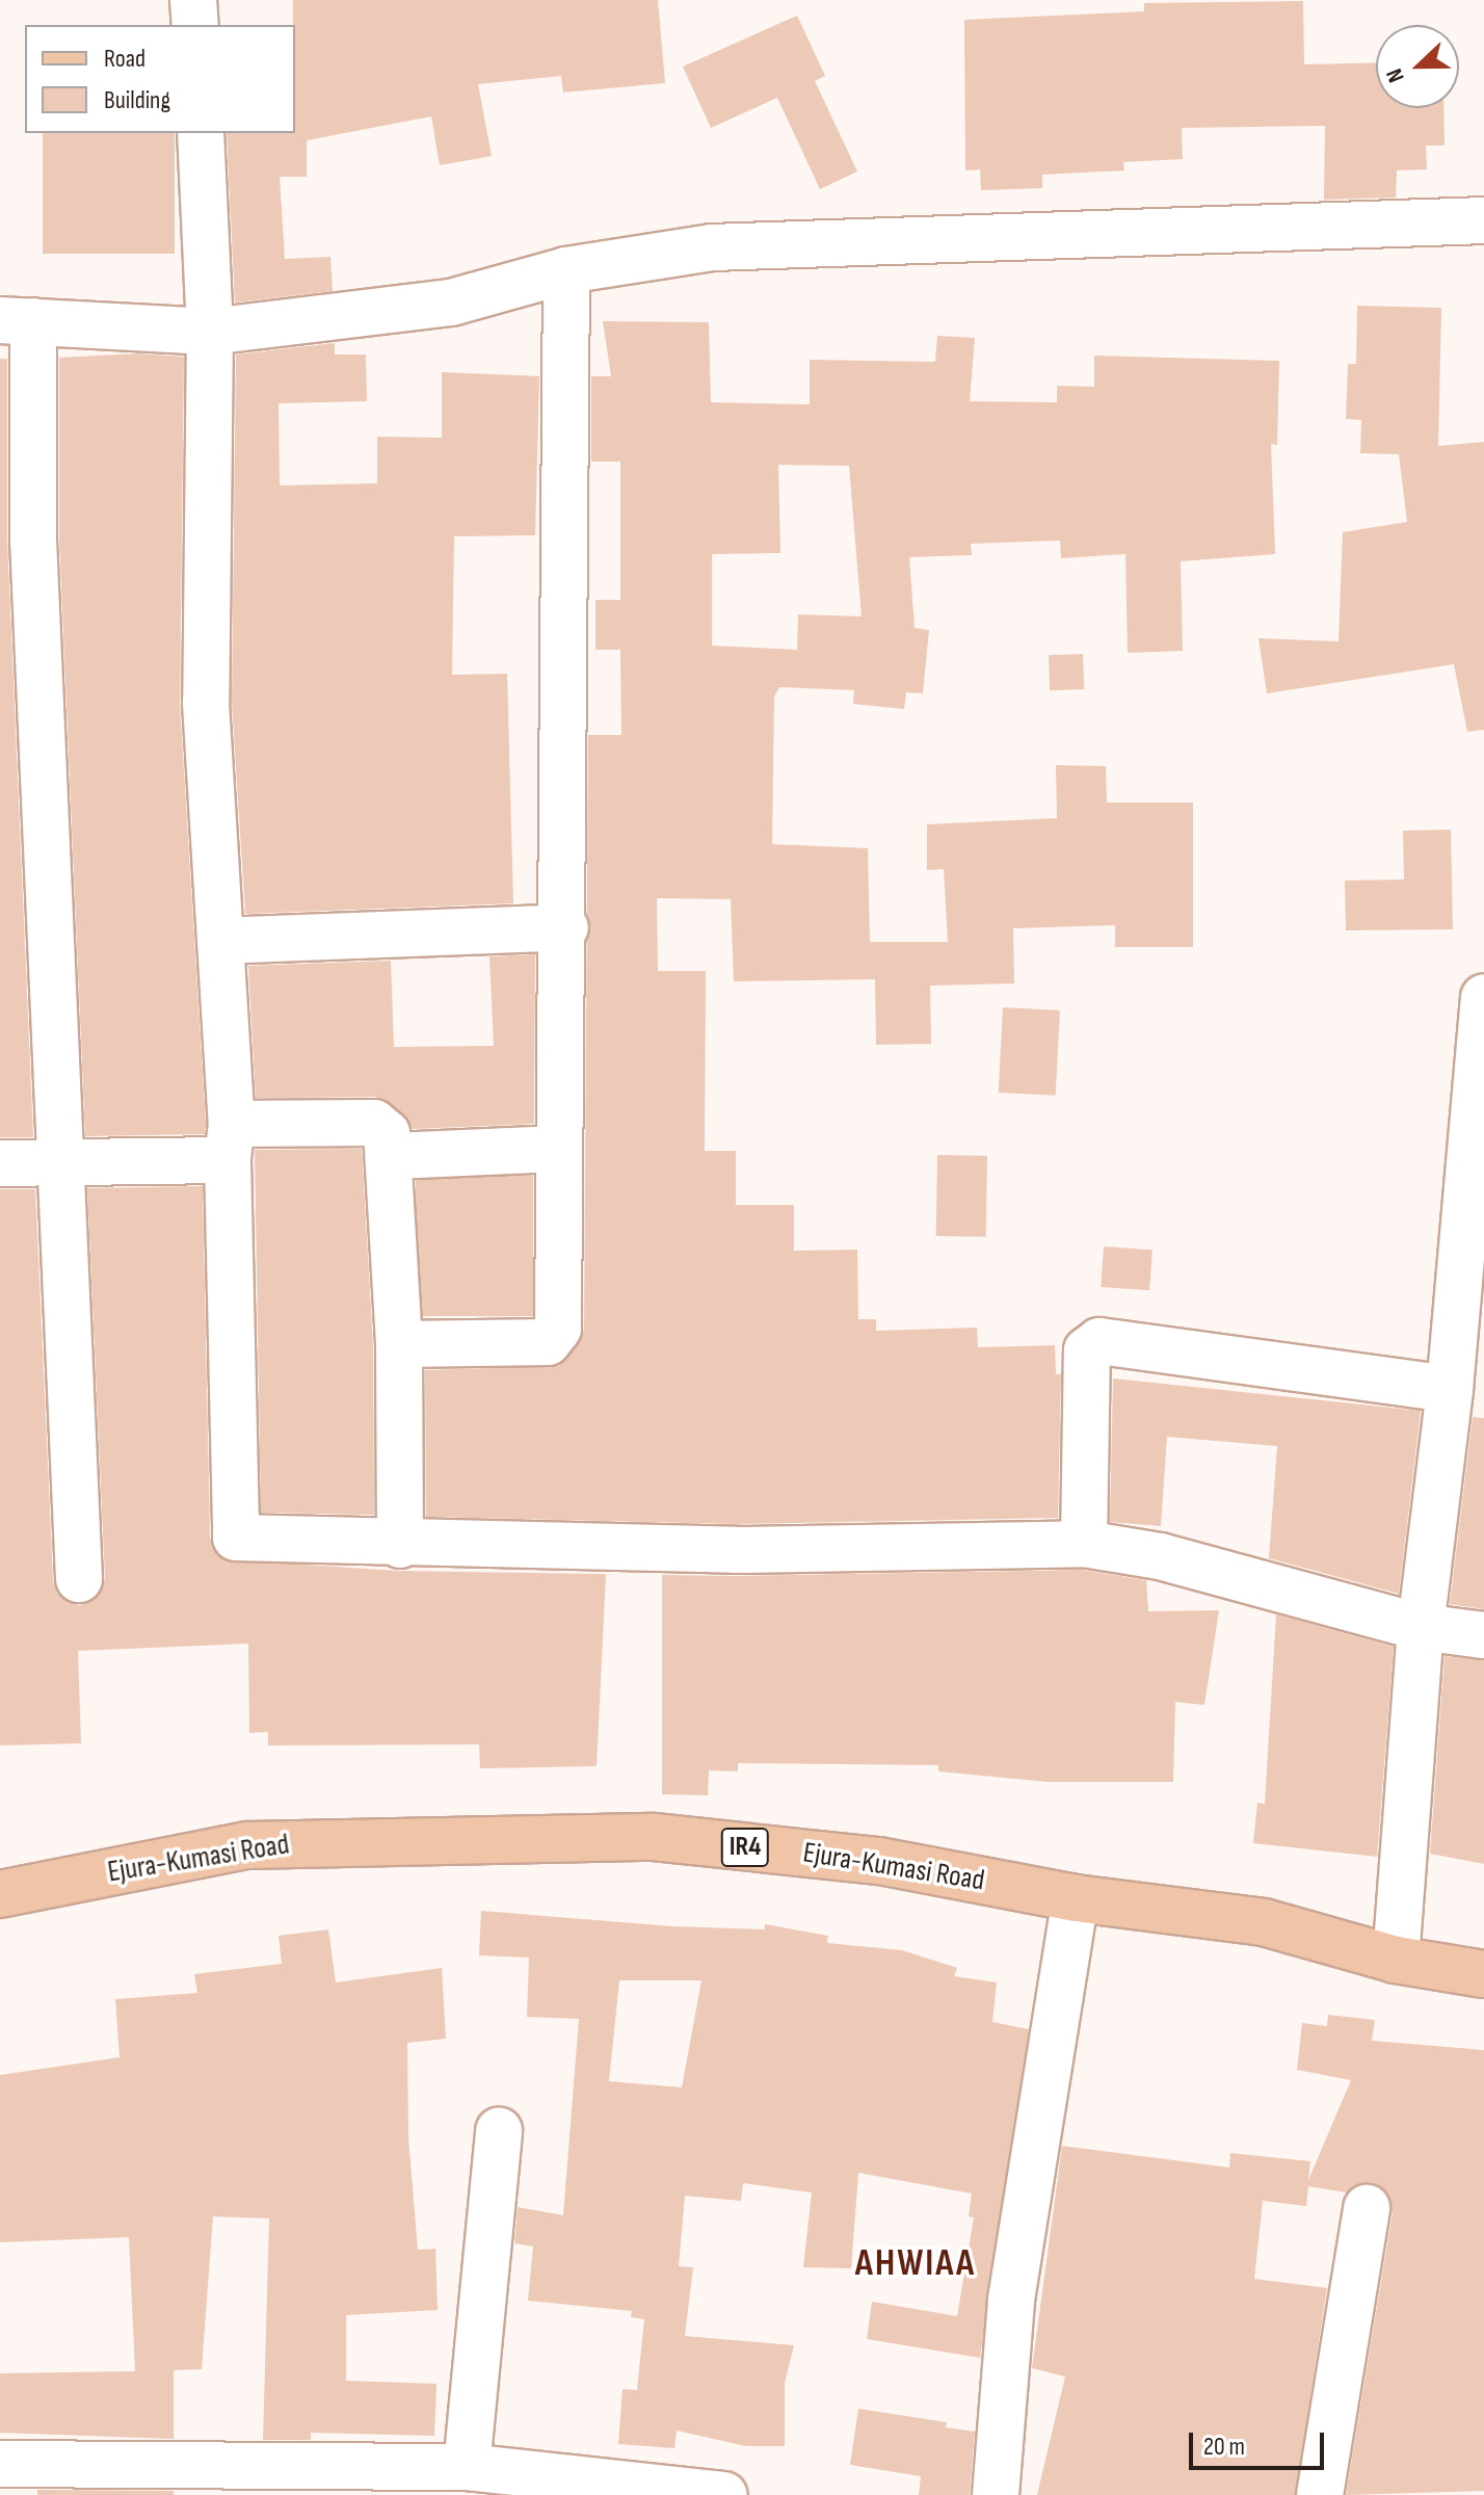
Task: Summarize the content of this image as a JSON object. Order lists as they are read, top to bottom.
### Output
{
  "streets": {
    "main road": ["IR4", "Ejura-Kumasi Road"]
  },
  "districts": ["AHWIAA"],
  "legend": ["Road", "Building"],
  "scale_bar": "20 m",
  "north": "left"
}
